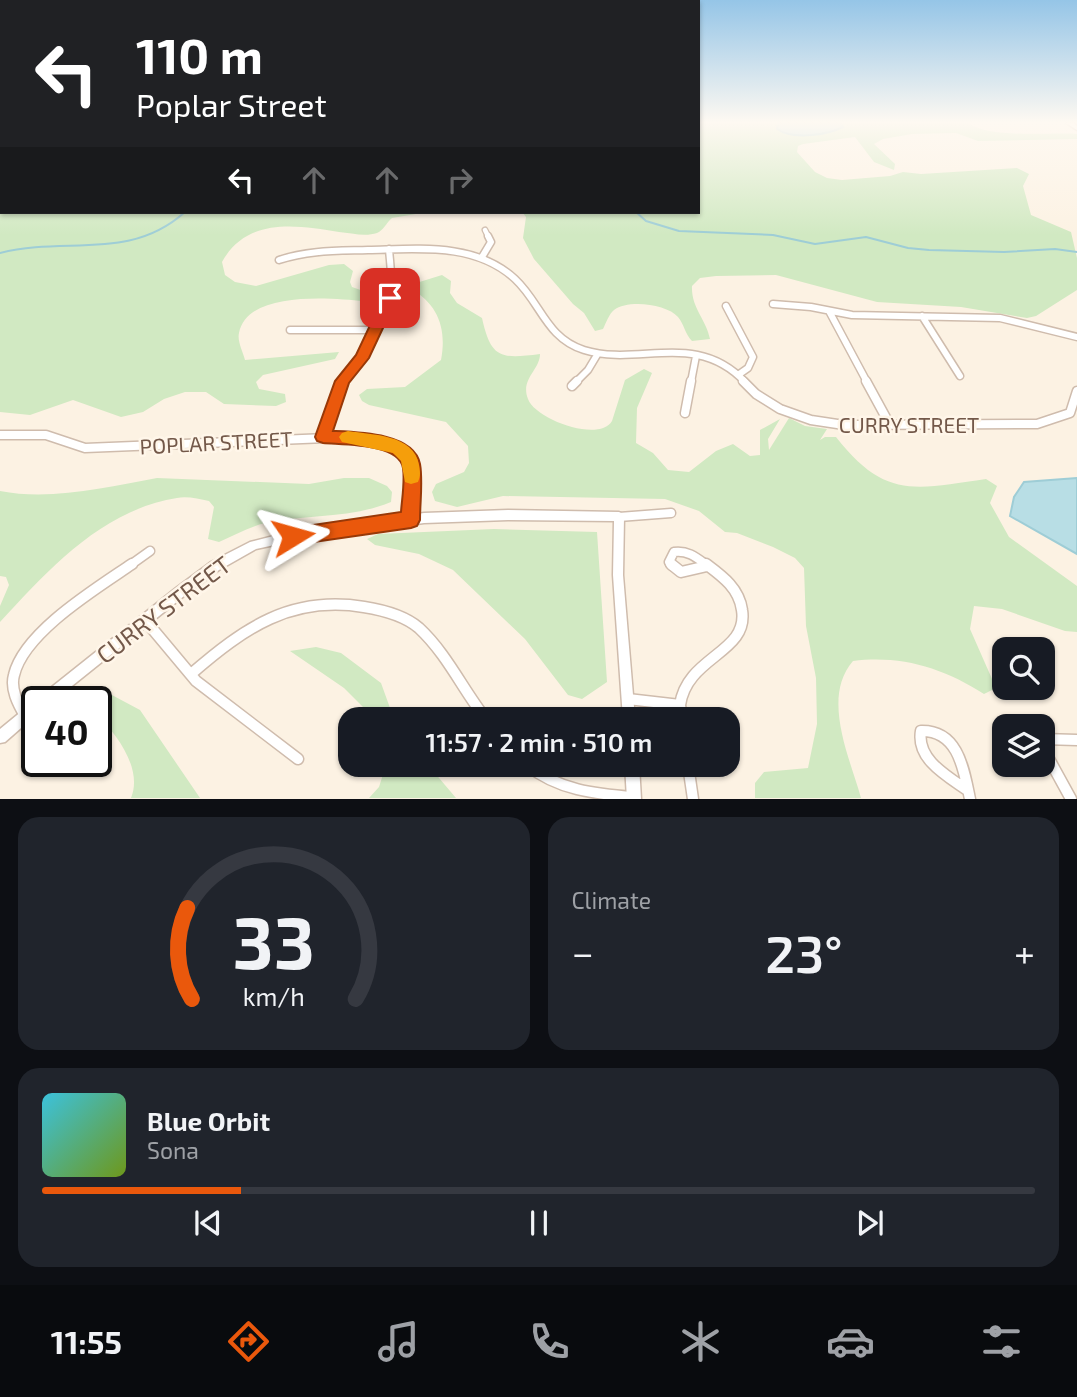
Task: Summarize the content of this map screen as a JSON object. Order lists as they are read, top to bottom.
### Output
{
  "streets": {
    "street": ["CURRY STREET", "POPLAR STREET"]
  },
  "crossings": [
    ["CURRY STREET", "POPLAR STREET"]
  ],
  "page": {
    "turn": ["110 m", "Poplar Street"],
    "limit": "40",
    "trip": "11:57 · 2 min · 510 m",
    "tile": "Climate",
    "heat": ["−", "23°", "+"],
    "song": ["Blue Orbit", "Sona"],
    "tabs": "11:55",
    "gauge": ["33", "km/h"]
  }
}
